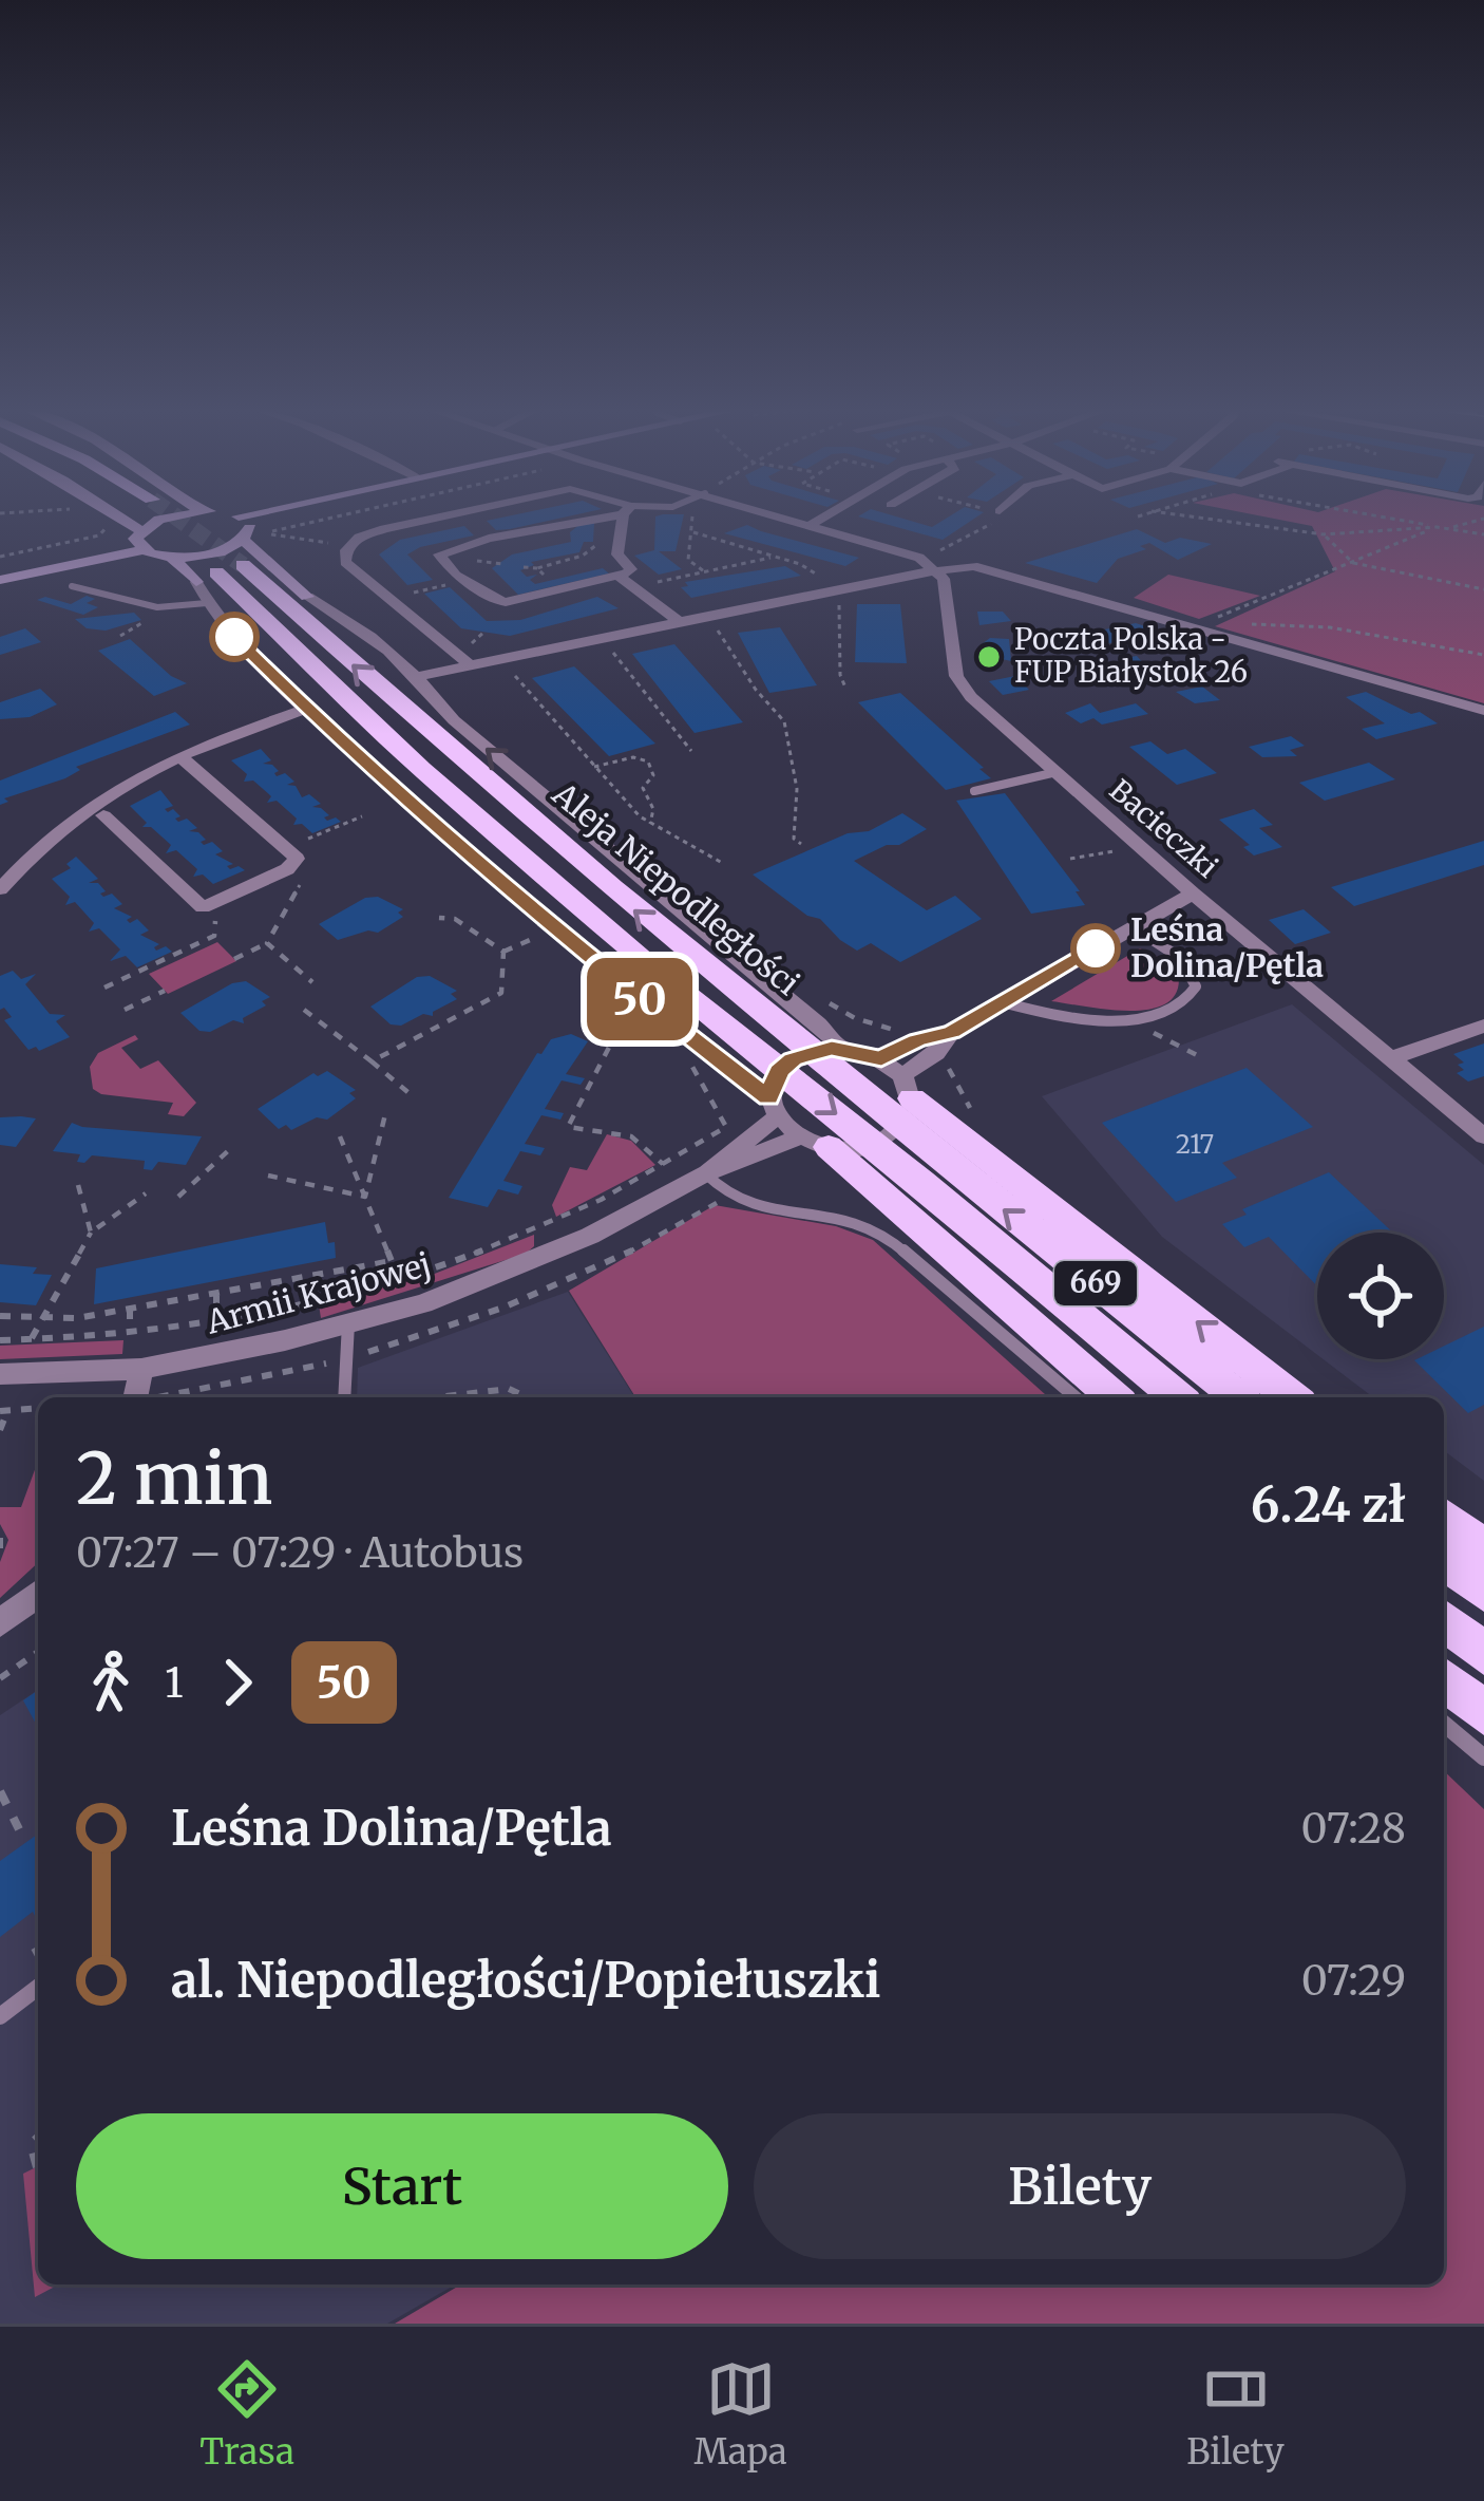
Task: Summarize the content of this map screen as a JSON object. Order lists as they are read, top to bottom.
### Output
{
  "streets": {
    "main road": ["Aleja Niepodległości", "669"],
    "street": ["Bacieczki", "Armii Krajowej"]
  },
  "places": ["Poczta Polska - FUP Białystok 26", "Leśna Dolina/Pętla"],
  "lines": ["bus line 50"],
  "house_numbers": ["217"],
  "page": {
    "on_map": "50",
    "heading": ["2 min", "07:27 – 07:29 · Autobus", "6.24 zł"],
    "legs": ["1", "50"],
    "list": [
      {
        "name": "Leśna Dolina/Pętla",
        "value": "07:28"
      },
      {
        "name": "al. Niepodległości/Popiełuszki",
        "value": "07:29"
      }
    ],
    "buttons": ["Start", "Bilety"],
    "tabs": ["Trasa", "Mapa", "Bilety"]
  }
}
